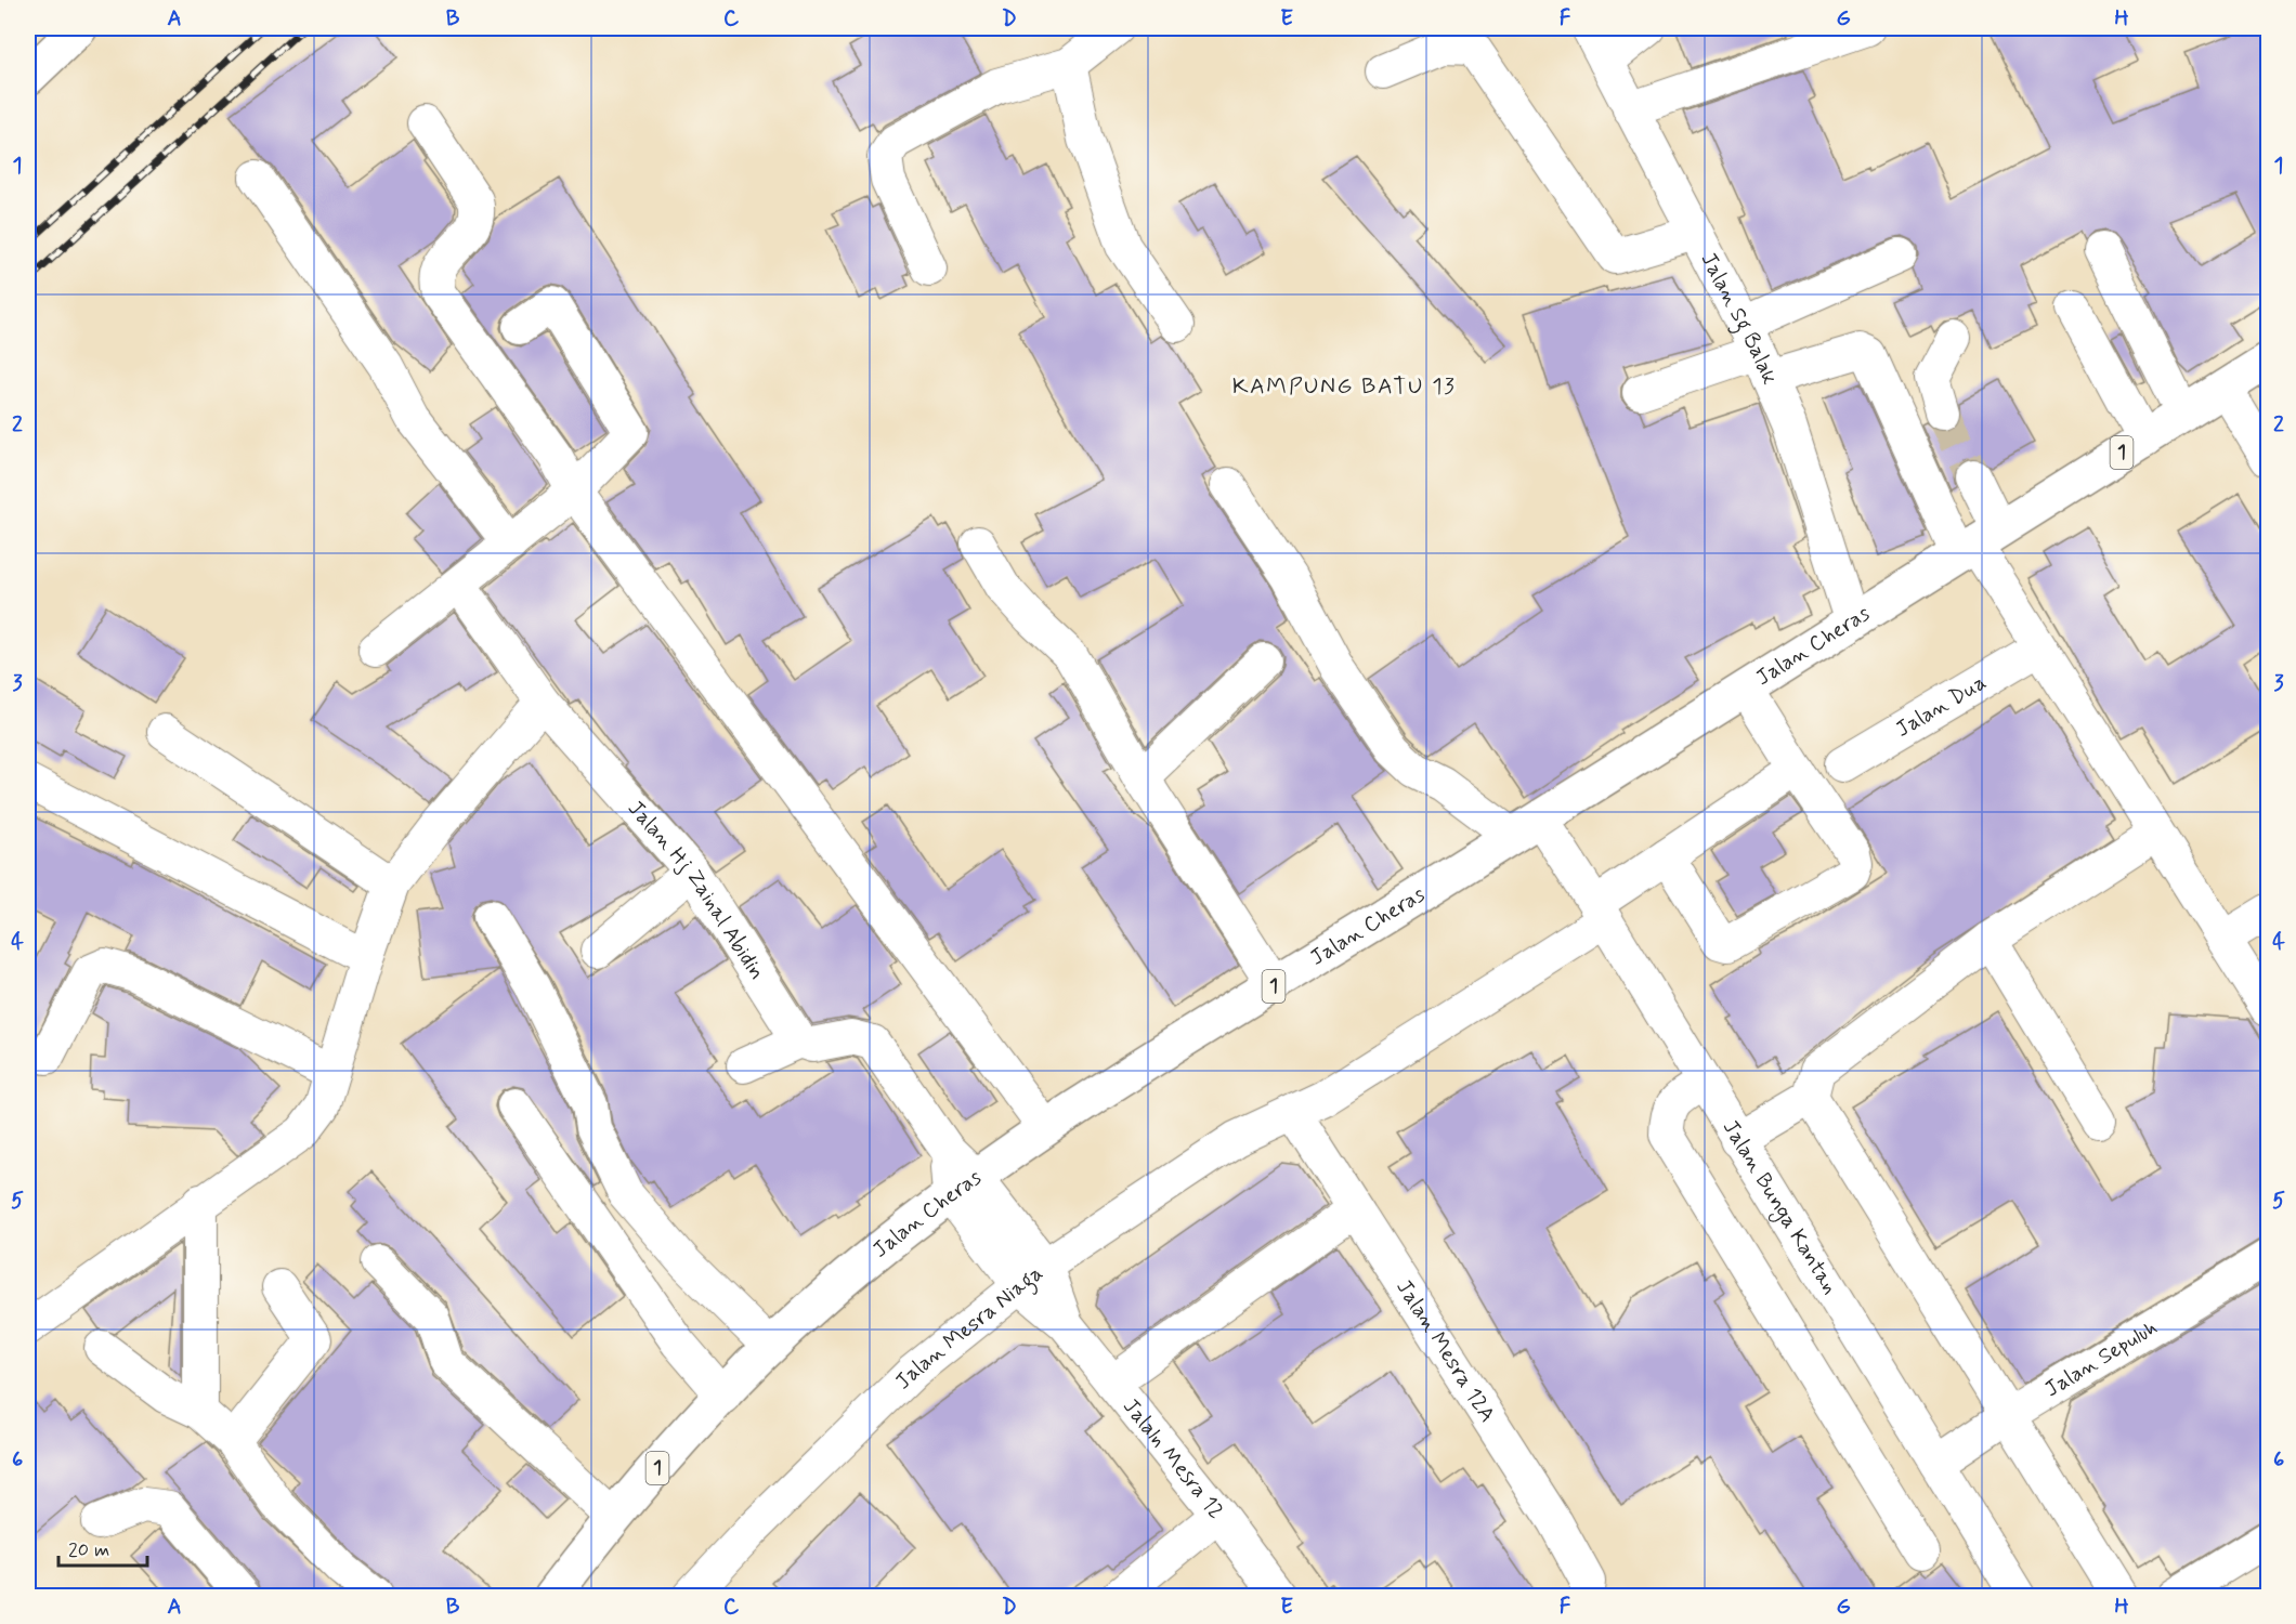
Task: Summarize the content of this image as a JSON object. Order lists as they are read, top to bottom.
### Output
{
  "streets": {
    "main road": ["1", "Jalan Cheras"],
    "street": [
      "Jalan Sg Balak",
      "Jalan Dua",
      "Jalan Hj Zainal Abidin",
      "Jalan Bunga Kantan",
      "Jalan Mesra Niaga",
      "Jalan Mesra 12A",
      "Jalan Sepuluh",
      "Jalaln Mesra 12"
    ]
  },
  "crossings": [
    ["Jalan Sg Balak", "Jalan Cheras"],
    ["Jalan Cheras", "Jalan Bunga Kantan"],
    ["Jalan Cheras", "Jalaln Mesra 12"],
    ["Jalan Bunga Kantan", "Jalan Mesra Niaga"],
    ["Jalan Bunga Kantan", "Jalan Sepuluh"],
    ["Jalan Mesra Niaga", "Jalan Mesra 12A"],
    ["Jalan Mesra Niaga", "Jalaln Mesra 12"]
  ],
  "districts": ["KAMPUNG BATU 13"],
  "scale_bar": "20 m",
  "grid": {
    "columns": [
      "A",
      "B",
      "C",
      "D",
      "E",
      "F",
      "G",
      "H"
    ],
    "rows": [
      "1",
      "2",
      "3",
      "4",
      "5",
      "6"
    ]
  }
}
